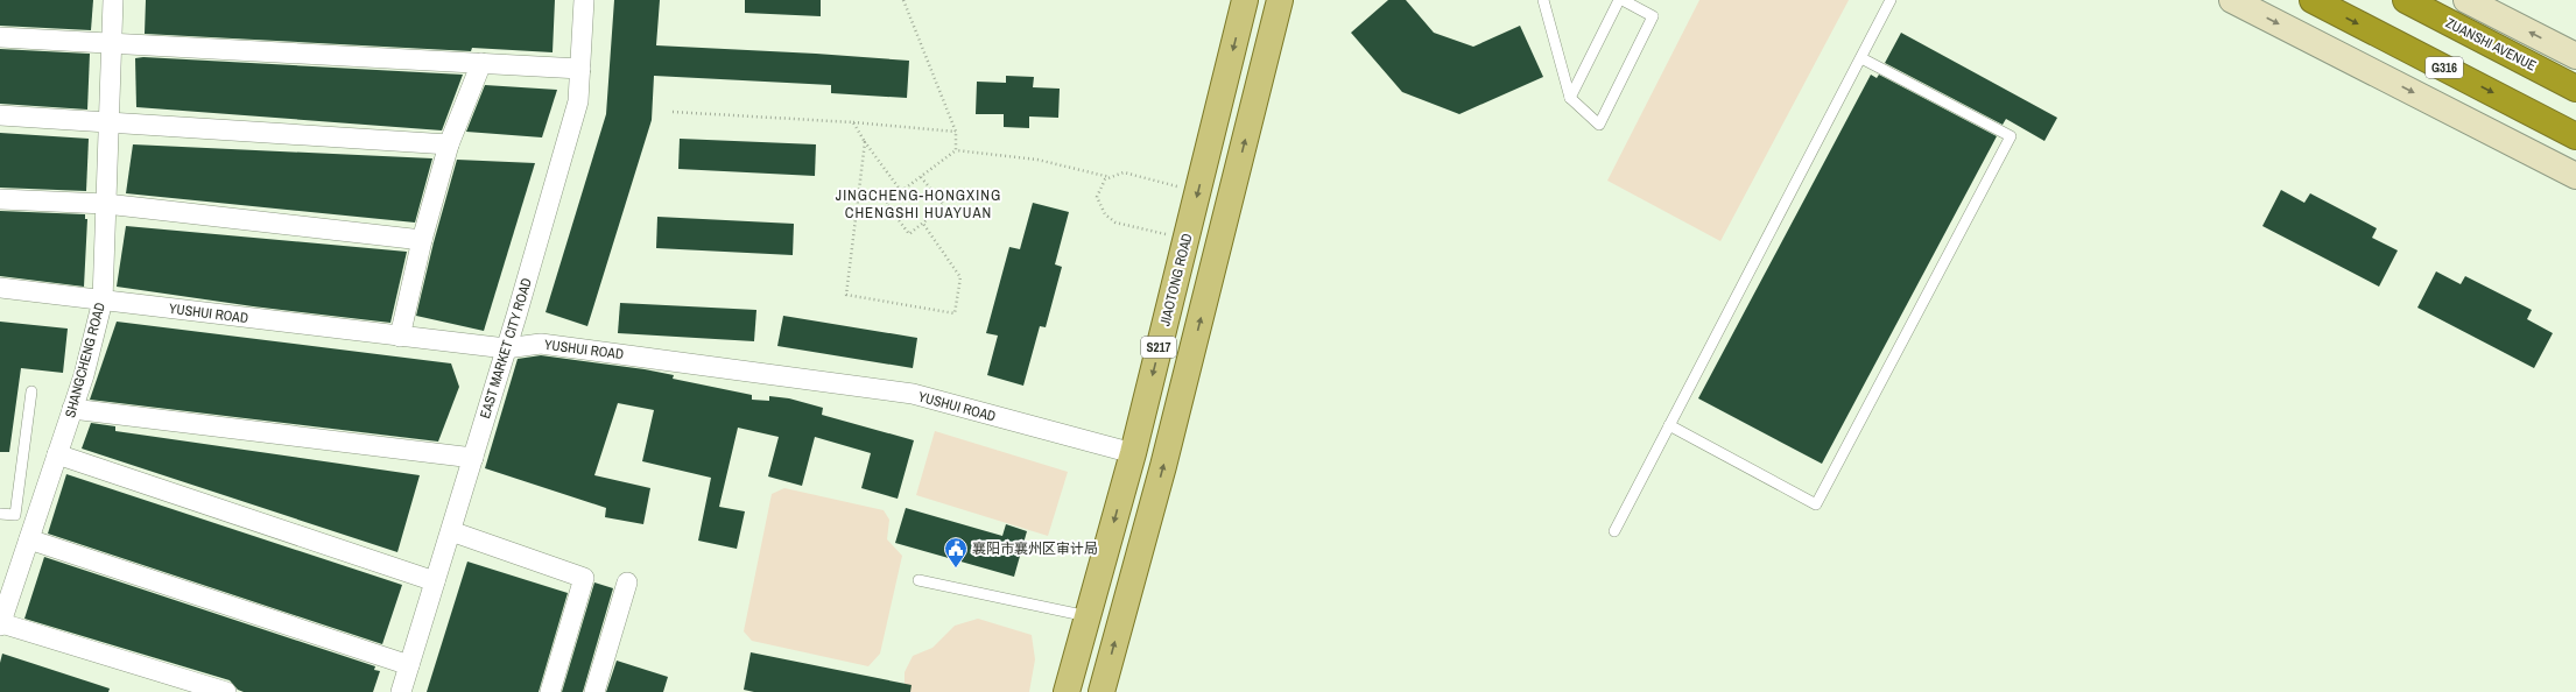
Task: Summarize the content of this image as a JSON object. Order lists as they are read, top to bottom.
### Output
{
  "streets": {
    "highway": ["ZUANSHI AVENUE", "G316"],
    "main road": ["JIAOTONG ROAD", "S217"],
    "street": ["YUSHUI ROAD", "EAST MARKET CITY ROAD", "SHANGCHENG ROAD"]
  },
  "crossings": [
    ["JIAOTONG ROAD", "YUSHUI ROAD"],
    ["YUSHUI ROAD", "EAST MARKET CITY ROAD"],
    ["YUSHUI ROAD", "SHANGCHENG ROAD"]
  ],
  "districts": ["JINGCHENG-HONGXING CHENGSHI HUAYUAN"],
  "places": {
    "public building": ["襄阳市襄州区审计局"]
  }
}
